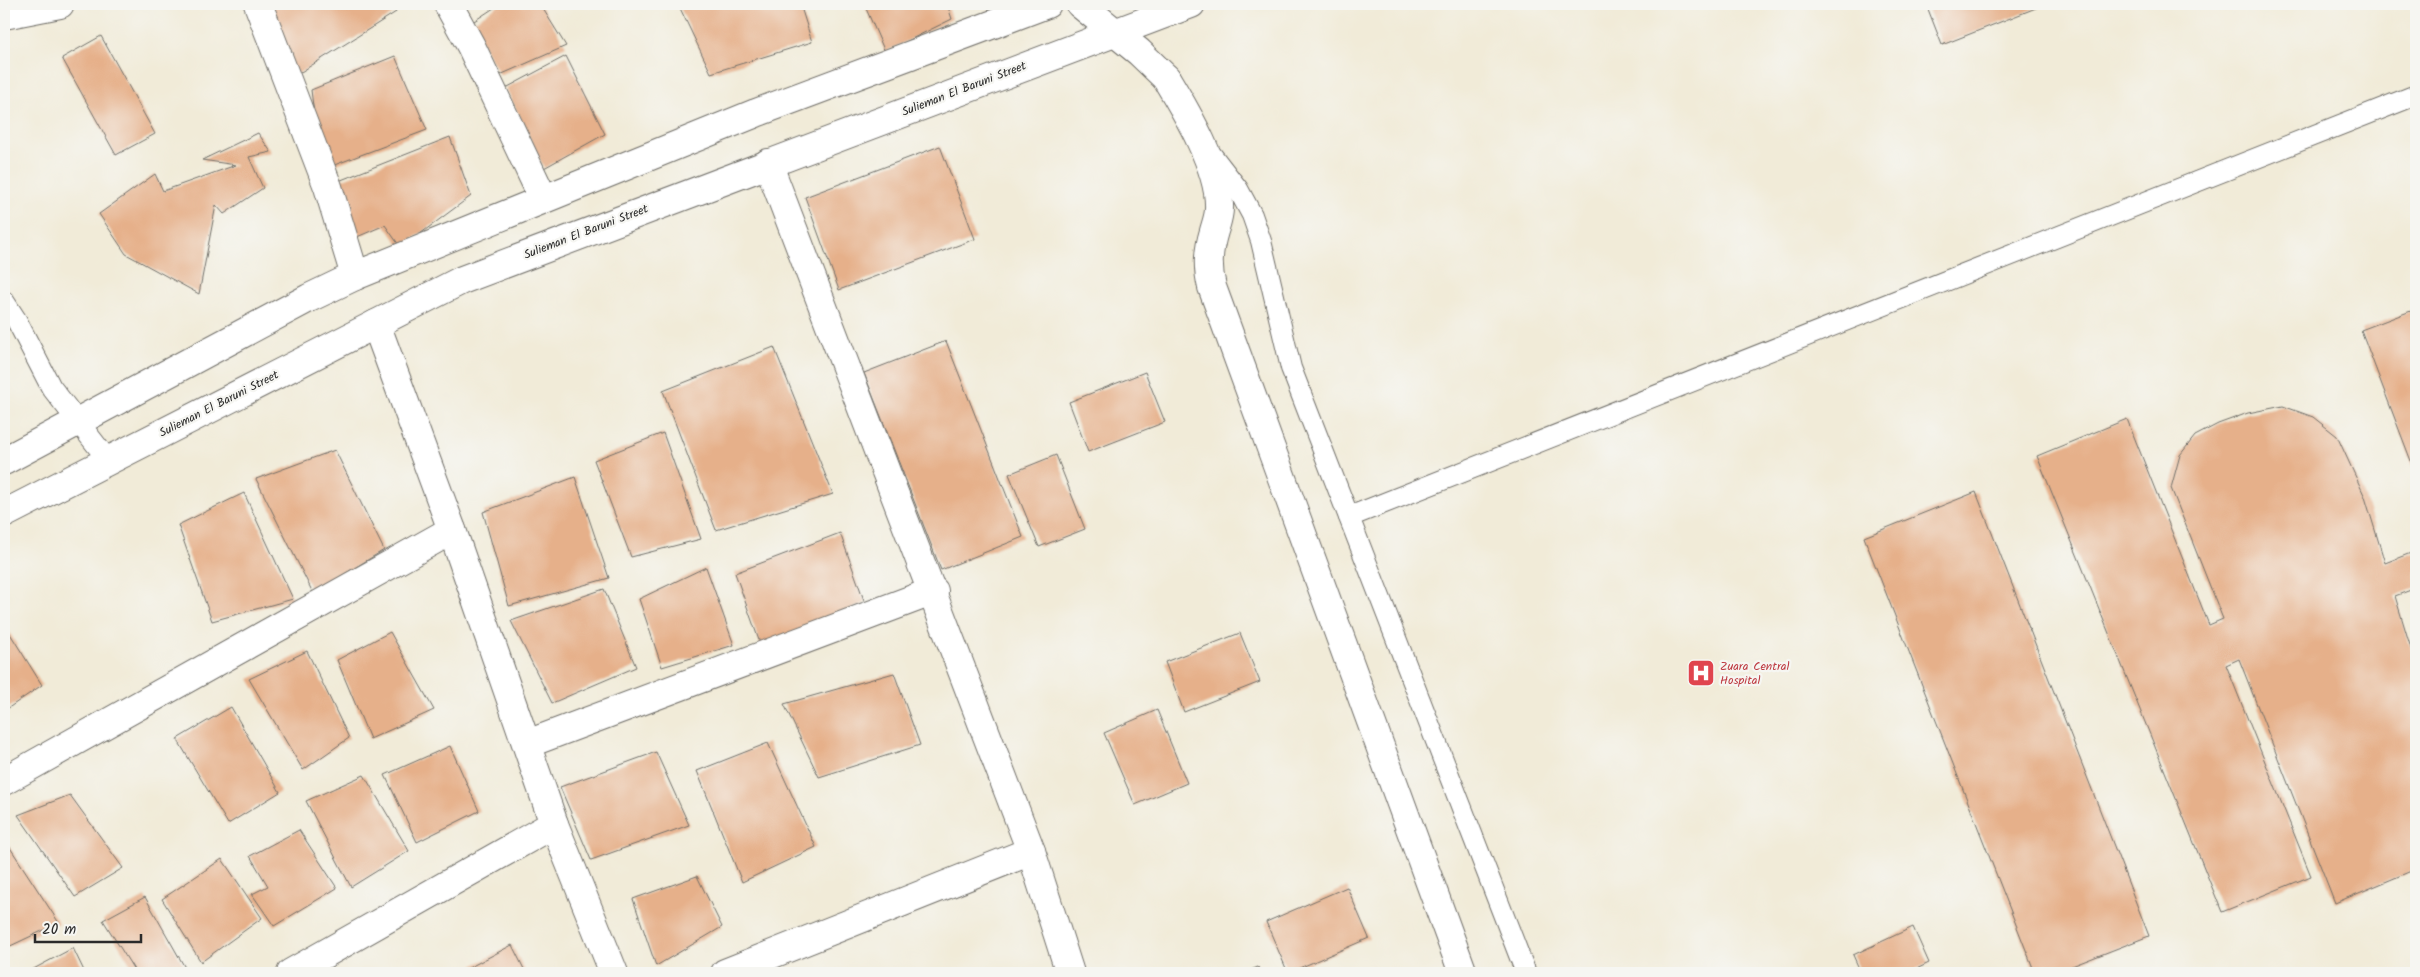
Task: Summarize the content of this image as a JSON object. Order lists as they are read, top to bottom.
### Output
{
  "streets": {
    "street": ["Sulieman El Baruni Street"]
  },
  "places": {
    "hospital": ["Zuara Central Hospital"]
  },
  "scale_bar": "20 m"
}
